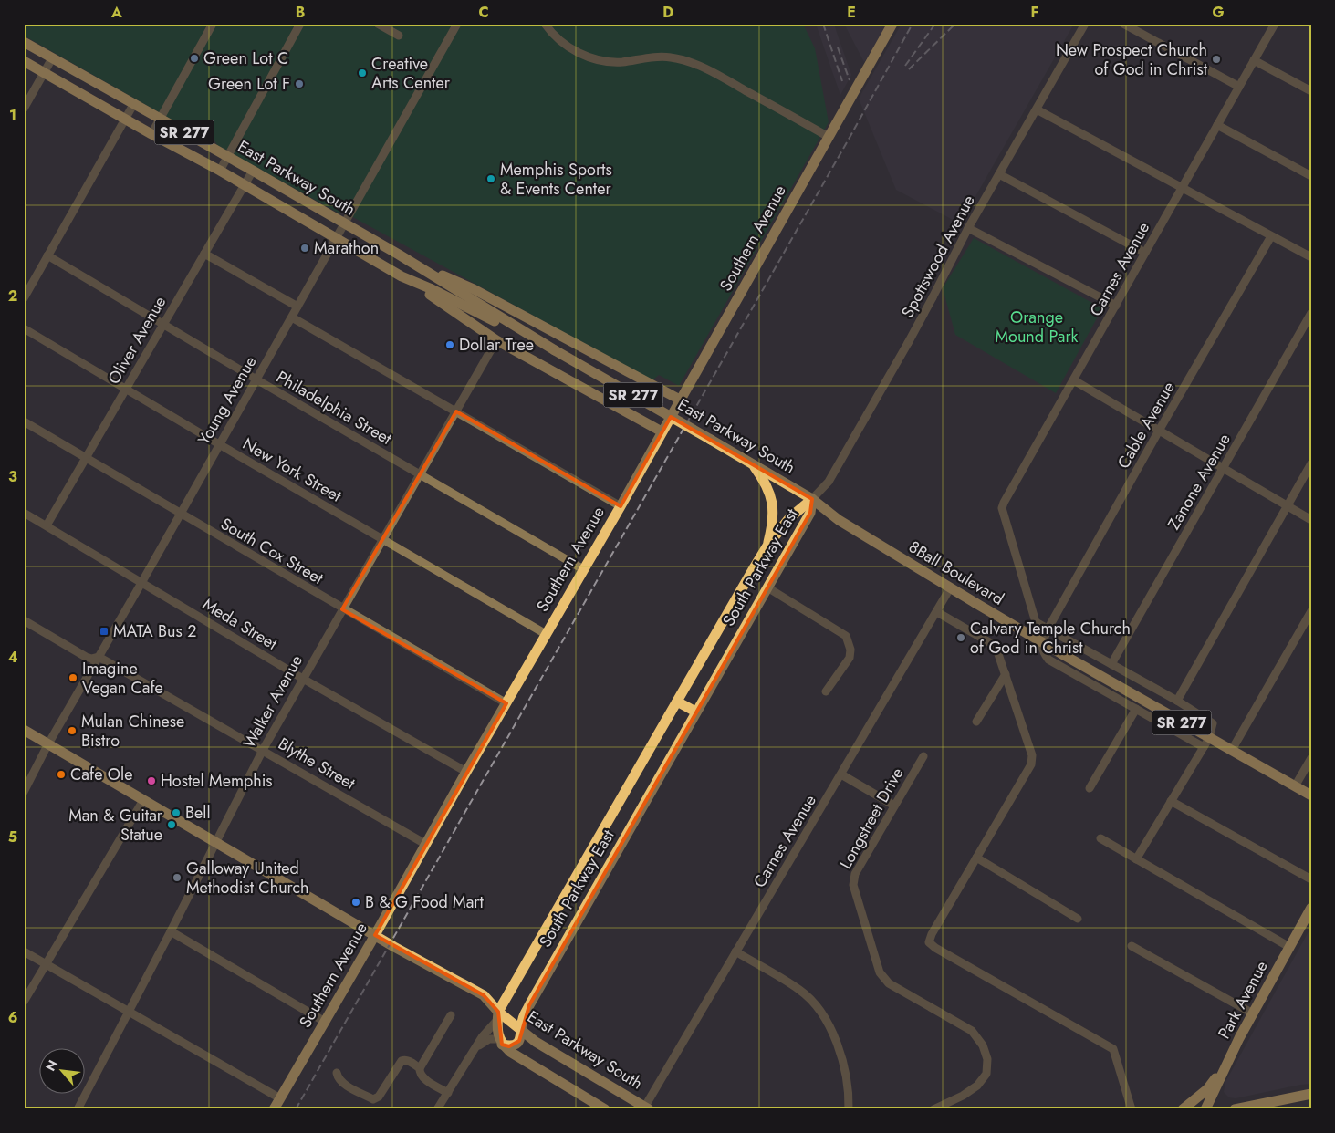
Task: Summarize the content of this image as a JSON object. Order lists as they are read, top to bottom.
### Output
{
  "streets": {
    "main road": [
      "SR 277",
      "East Parkway South",
      "Southern Avenue",
      "South Parkway East",
      "8Ball Boulevard",
      "Park Avenue"
    ],
    "street": [
      "Spottswood Avenue",
      "Carnes Avenue",
      "Oliver Avenue",
      "Young Avenue",
      "Philadelphia Street",
      "Cable Avenue",
      "New York Street",
      "Zanone Avenue",
      "South Cox Street",
      "Meda Street",
      "Walker Avenue",
      "Blythe Street",
      "Longstreet Drive"
    ]
  },
  "crossings": [
    ["East Parkway South", "Southern Avenue"],
    ["East Parkway South", "Spottswood Avenue"],
    ["East Parkway South", "Carnes Avenue"],
    ["East Parkway South", "Oliver Avenue"],
    ["East Parkway South", "Young Avenue"],
    ["East Parkway South", "South Parkway East"],
    ["East Parkway South", "8Ball Boulevard"],
    ["East Parkway South", "Walker Avenue"],
    ["Southern Avenue", "Philadelphia Street"],
    ["Southern Avenue", "New York Street"],
    ["Southern Avenue", "South Cox Street"],
    ["Southern Avenue", "Meda Street"],
    ["Southern Avenue", "Blythe Street"],
    ["Spottswood Avenue", "South Parkway East"],
    ["Spottswood Avenue", "8Ball Boulevard"],
    ["Carnes Avenue", "Cable Avenue"],
    ["Carnes Avenue", "Zanone Avenue"],
    ["Carnes Avenue", "8Ball Boulevard"],
    ["Oliver Avenue", "Philadelphia Street"],
    ["Oliver Avenue", "New York Street"],
    ["Oliver Avenue", "South Cox Street"],
    ["Oliver Avenue", "Meda Street"],
    ["Young Avenue", "Philadelphia Street"],
    ["Young Avenue", "New York Street"],
    ["Young Avenue", "South Cox Street"],
    ["Young Avenue", "Meda Street"],
    ["Young Avenue", "Blythe Street"],
    ["Philadelphia Street", "Walker Avenue"],
    ["New York Street", "Walker Avenue"],
    ["South Cox Street", "Walker Avenue"],
    ["South Parkway East", "8Ball Boulevard"],
    ["Meda Street", "Walker Avenue"],
    ["Walker Avenue", "Blythe Street"]
  ],
  "parks": ["Orange Mound Park"],
  "places": {
    "other": [
      "Green Lot C",
      "New Prospect Church of God in Christ",
      "Creative Arts Center",
      "Green Lot F",
      "Memphis Sports & Events Center",
      "Marathon",
      "Dollar Tree",
      "Calvary Temple Church of God in Christ",
      "Imagine Vegan Cafe",
      "Mulan Chinese Bistro",
      "Cafe Ole",
      "Hostel Memphis",
      "Bell",
      "Man & Guitar Statue",
      "Galloway United Methodist Church",
      "B & G Food Mart"
    ],
    "transit": ["MATA Bus 2"]
  },
  "north": "top left",
  "grid": {
    "columns": [
      "A",
      "B",
      "C",
      "D",
      "E",
      "F",
      "G"
    ],
    "rows": [
      "1",
      "2",
      "3",
      "4",
      "5",
      "6"
    ]
  }
}
